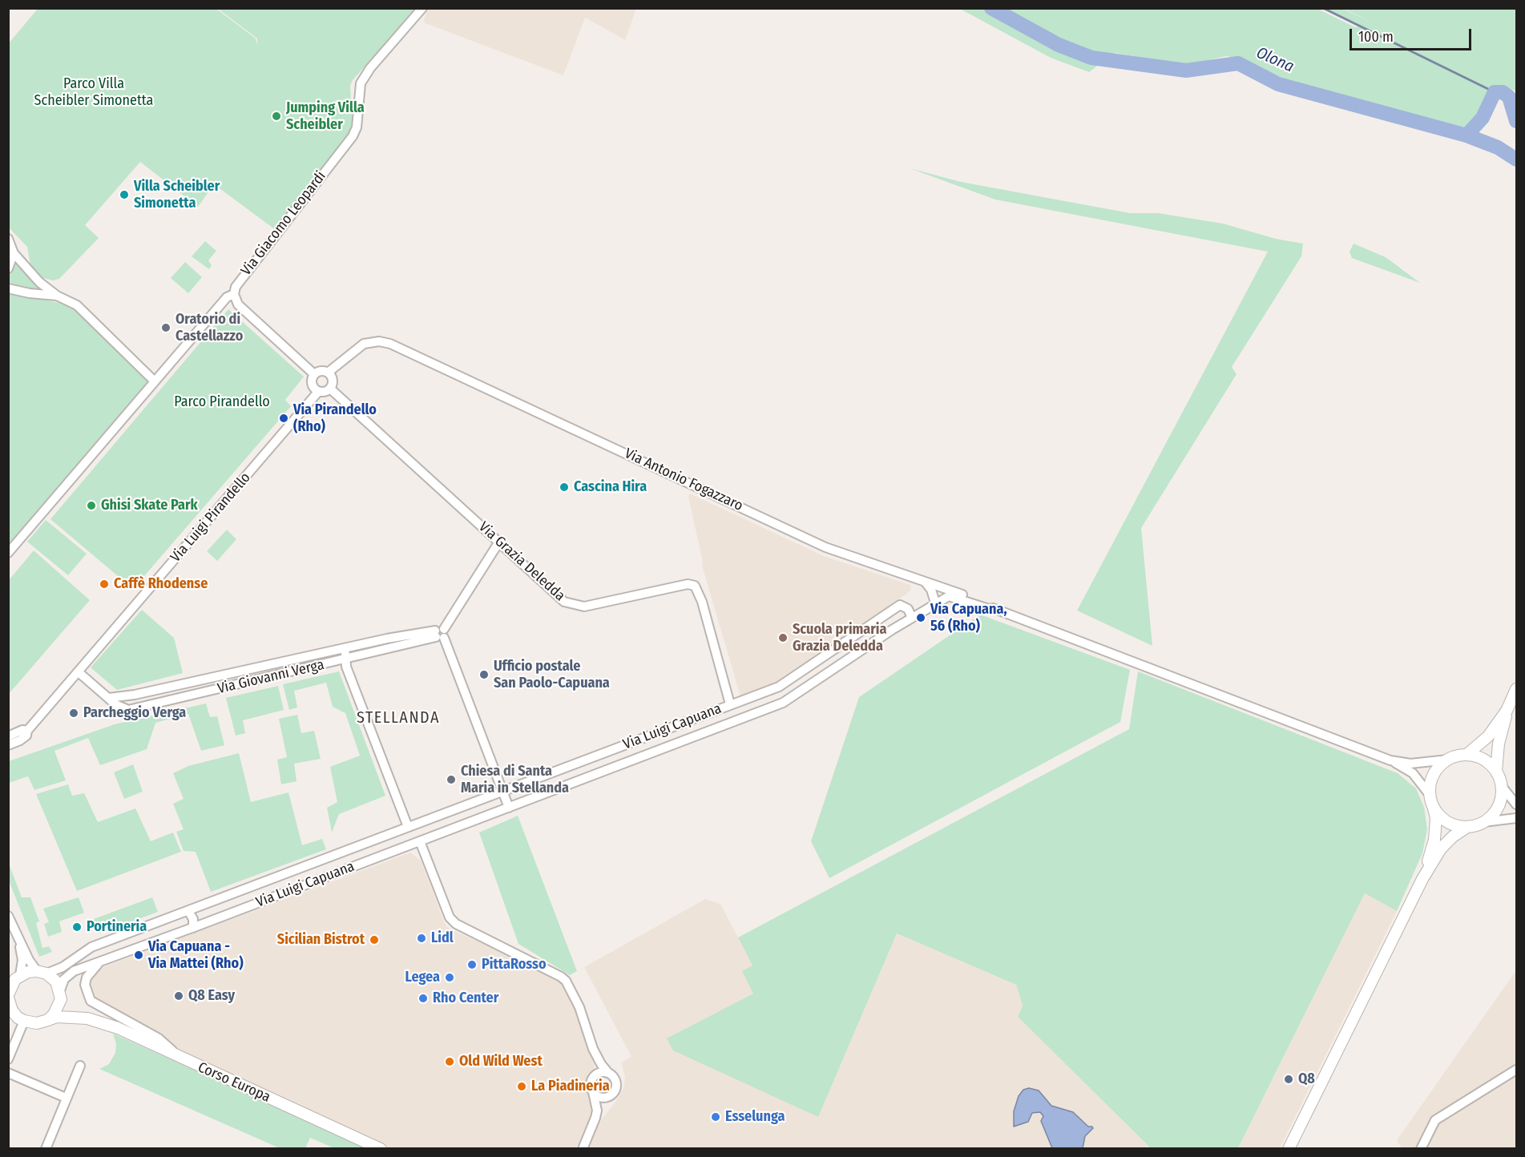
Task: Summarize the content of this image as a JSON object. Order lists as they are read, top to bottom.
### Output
{
  "streets": {
    "main road": ["Corso Europa"],
    "street": [
      "Via Giacomo Leopardi",
      "Via Antonio Fogazzaro",
      "Via Luigi Pirandello",
      "Via Grazia Deledda",
      "Via Giovanni Verga",
      "Via Luigi Capuana"
    ]
  },
  "crossings": [
    ["Via Antonio Fogazzaro", "Via Luigi Pirandello"],
    ["Via Antonio Fogazzaro", "Via Grazia Deledda"],
    ["Via Luigi Pirandello", "Via Grazia Deledda"],
    ["Via Luigi Pirandello", "Via Giovanni Verga"],
    ["Via Grazia Deledda", "Via Luigi Capuana"],
    ["Via Luigi Capuana", "Corso Europa"]
  ],
  "districts": ["STELLANDA"],
  "water": ["Olona"],
  "parks": ["Parco Villa Scheibler Simonetta", "Parco Pirandello"],
  "places": [
    "Jumping Villa Scheibler",
    "Villa Scheibler Simonetta",
    "Oratorio di Castellazzo",
    "Via Pirandello (Rho)",
    "Cascina Hira",
    "Ghisi Skate Park",
    "Caffè Rhodense",
    "Via Capuana, 56 (Rho)",
    "Scuola primaria Grazia Deledda",
    "Ufficio postale San Paolo-Capuana",
    "Parcheggio Verga",
    "Chiesa di Santa Maria in Stellanda",
    "Portineria",
    "Lidl",
    "Sicilian Bistrot",
    "Via Capuana - Via Mattei (Rho)",
    "PittaRosso",
    "Legea",
    "Q8 Easy",
    "Rho Center",
    "Old Wild West",
    "Q8",
    "La Piadineria",
    "Esselunga"
  ],
  "scale_bar": "100 m"
}
